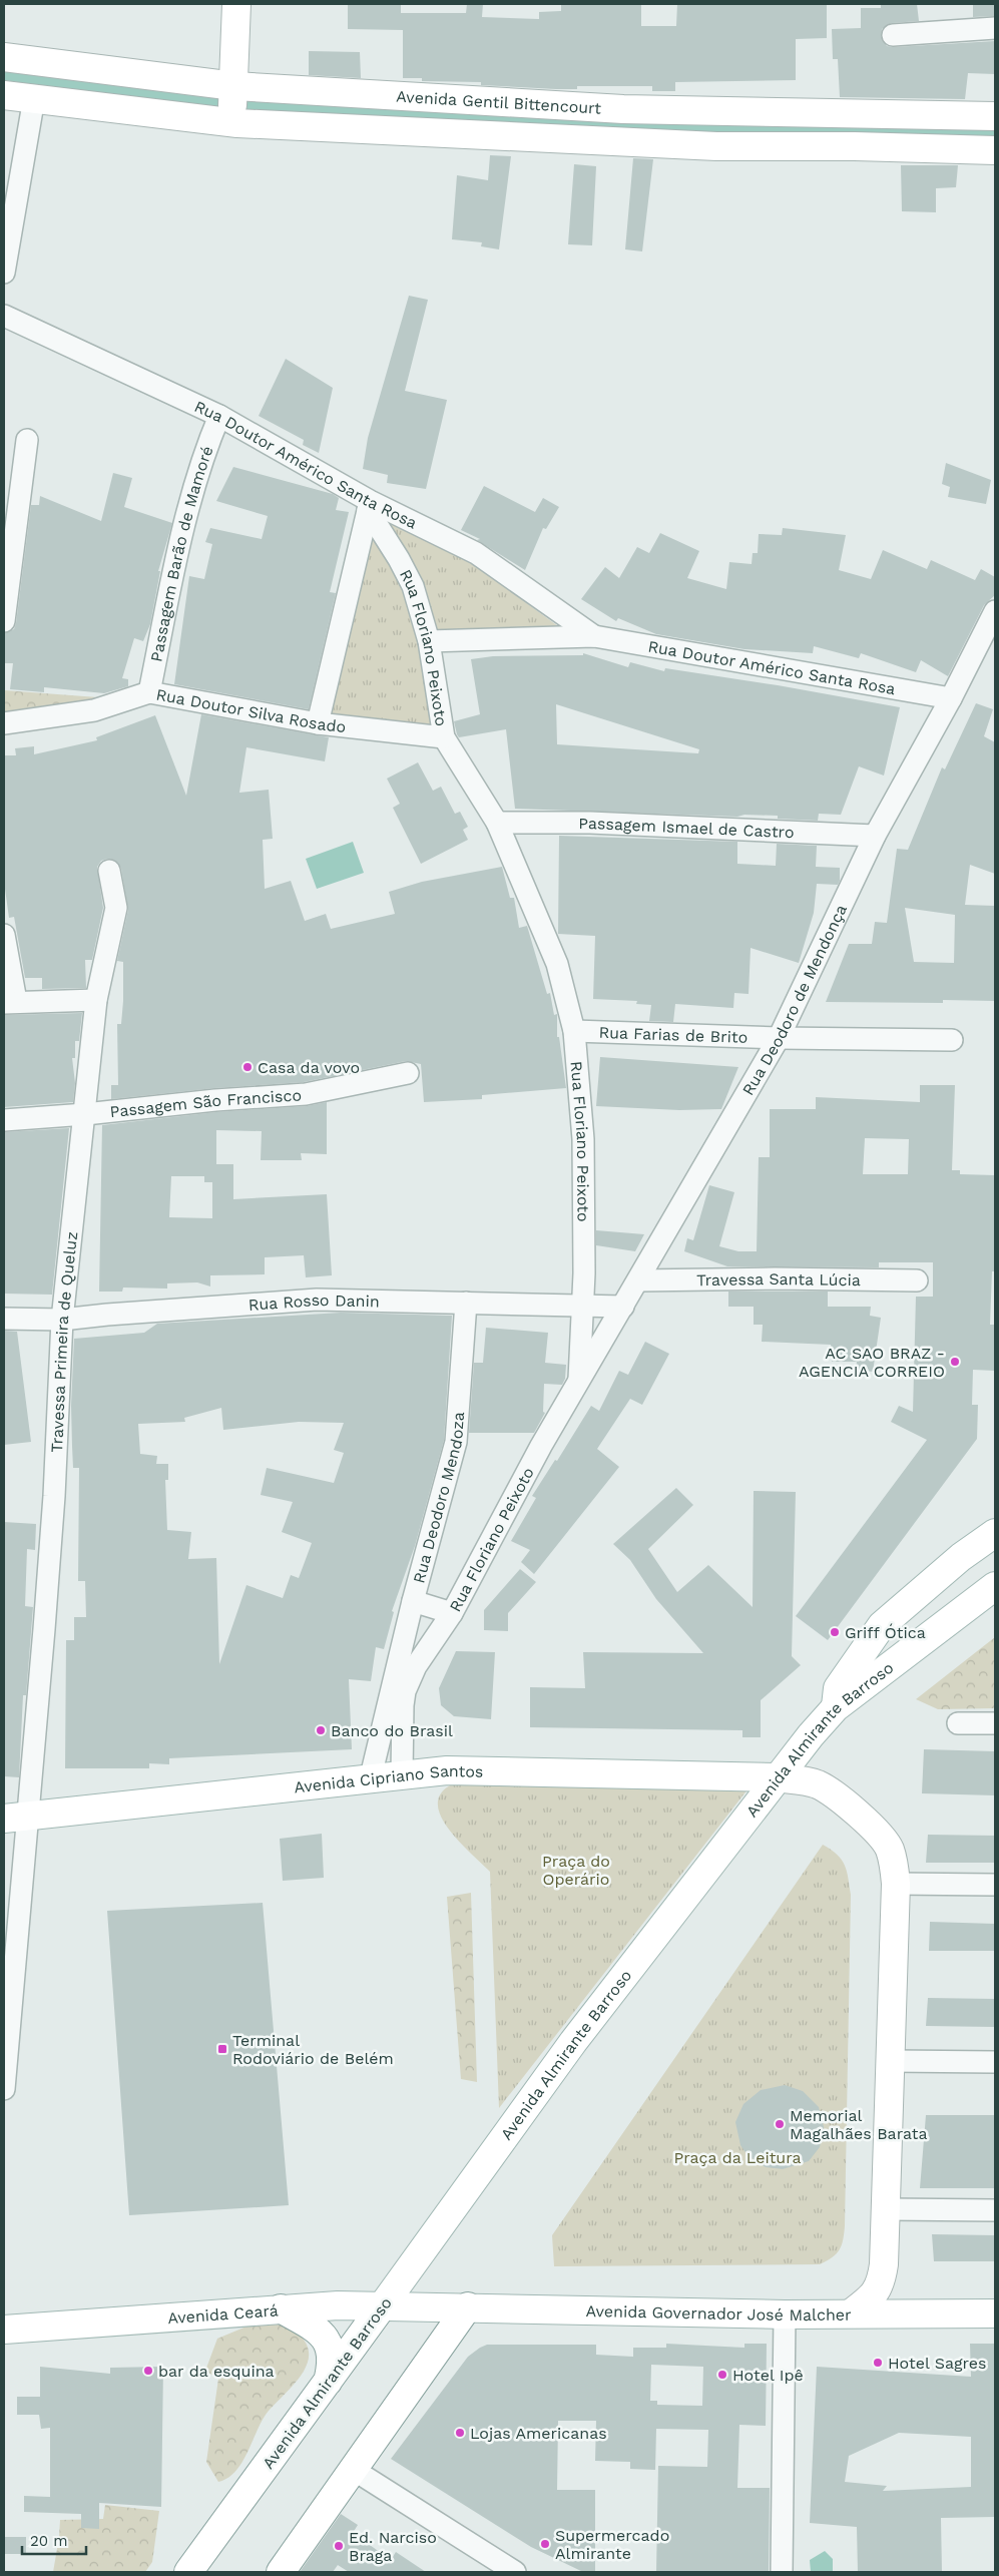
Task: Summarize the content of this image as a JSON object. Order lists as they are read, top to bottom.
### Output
{
  "streets": {
    "main road": [
      "Avenida Gentil Bittencourt",
      "Avenida Almirante Barroso",
      "Avenida Cipriano Santos",
      "Avenida Governador José Malcher",
      "Avenida Ceará"
    ],
    "street": [
      "Rua Doutor Américo Santa Rosa",
      "Passagem Barão de Mamoré",
      "Rua Floriano Peixoto",
      "Rua Doutor Silva Rosado",
      "Passagem Ismael de Castro",
      "Rua Deodoro de Mendonça",
      "Rua Farias de Brito",
      "Passagem São Francisco",
      "Travessa Santa Lúcia",
      "Rua Rosso Danin",
      "Travessa Primeira de Queluz",
      "Rua Deodoro Mendoza"
    ]
  },
  "crossings": [
    ["Rua Doutor Américo Santa Rosa", "Passagem Barão de Mamoré"],
    ["Rua Doutor Américo Santa Rosa", "Rua Floriano Peixoto"],
    ["Rua Doutor Américo Santa Rosa", "Rua Deodoro de Mendonça"],
    ["Passagem Barão de Mamoré", "Rua Doutor Silva Rosado"],
    ["Rua Floriano Peixoto", "Rua Doutor Silva Rosado"],
    ["Rua Floriano Peixoto", "Passagem Ismael de Castro"],
    ["Rua Floriano Peixoto", "Rua Deodoro de Mendonça"],
    ["Rua Floriano Peixoto", "Rua Farias de Brito"],
    ["Rua Floriano Peixoto", "Rua Rosso Danin"],
    ["Rua Floriano Peixoto", "Avenida Cipriano Santos"],
    ["Passagem Ismael de Castro", "Rua Deodoro de Mendonça"],
    ["Rua Deodoro de Mendonça", "Rua Farias de Brito"],
    ["Rua Deodoro de Mendonça", "Travessa Santa Lúcia"],
    ["Rua Deodoro de Mendonça", "Rua Rosso Danin"],
    ["Passagem São Francisco", "Travessa Primeira de Queluz"],
    ["Rua Rosso Danin", "Travessa Primeira de Queluz"],
    ["Rua Rosso Danin", "Rua Deodoro Mendoza"],
    ["Travessa Primeira de Queluz", "Avenida Cipriano Santos"],
    ["Rua Deodoro Mendoza", "Avenida Cipriano Santos"],
    ["Avenida Almirante Barroso", "Avenida Cipriano Santos"],
    ["Avenida Almirante Barroso", "Avenida Ceará"],
    ["Avenida Governador José Malcher", "Avenida Ceará"]
  ],
  "parks": ["Praça do Operário", "Praça da Leitura"],
  "places": {
    "other": [
      "Casa da vovo",
      "AC SAO BRAZ - AGENCIA CORREIO",
      "Griff Ótica",
      "Banco do Brasil",
      "Memorial Magalhães Barata",
      "Hotel Sagres",
      "bar da esquina",
      "Hotel Ipê",
      "Lojas Americanas",
      "Supermercado Almirante",
      "Ed. Narciso Braga"
    ],
    "transit": ["Terminal Rodoviário de Belém"]
  },
  "scale_bar": "20 m"
}
